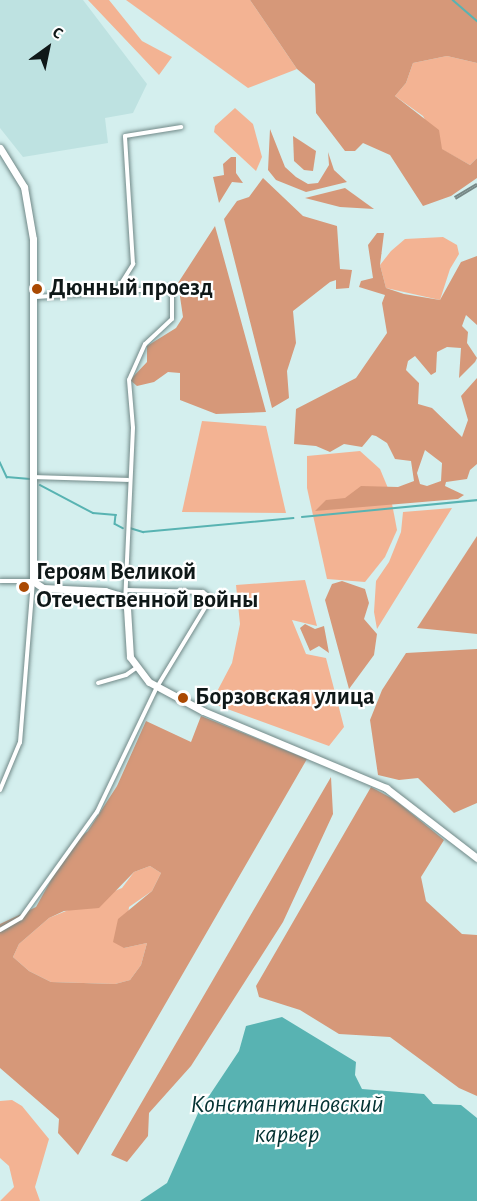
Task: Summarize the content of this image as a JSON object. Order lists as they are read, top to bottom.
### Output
{
  "water": ["Константиновский карьер"],
  "places": ["Дюнный проезд", "Героям Великой Отечественной войны", "Борзовская улица"],
  "north": "top right"
}
